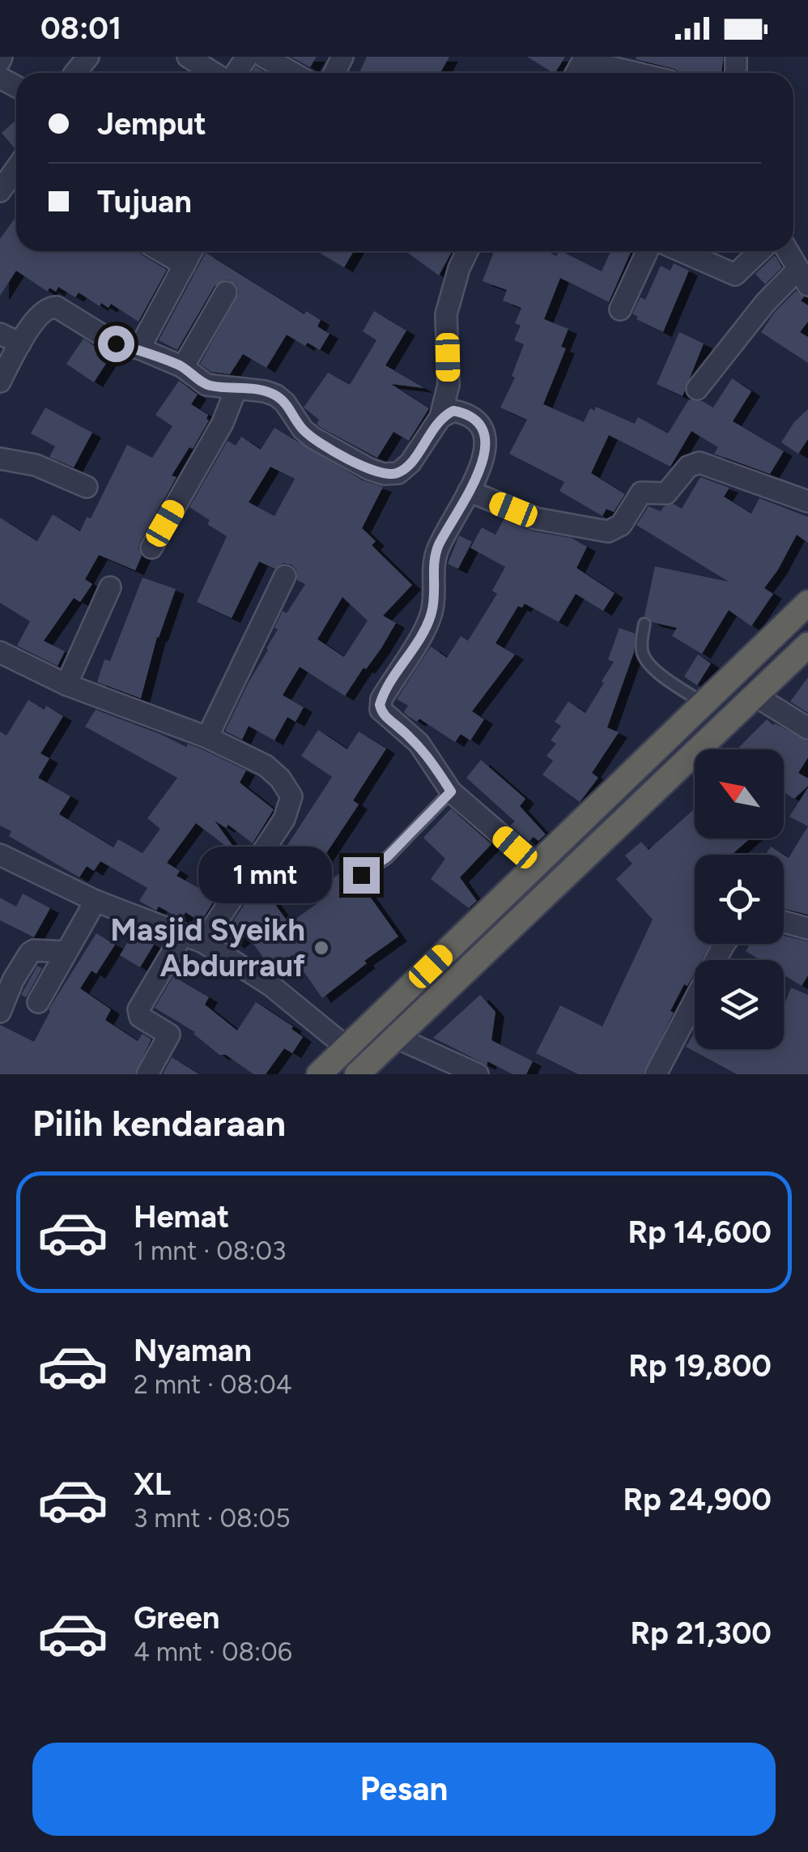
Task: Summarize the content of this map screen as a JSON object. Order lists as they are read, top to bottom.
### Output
{
  "places": ["Masjid Syeikh Abdurrauf"],
  "north": "top left",
  "page": {
    "status": "08:01",
    "banner": ["Jemput", "Tujuan"],
    "bubble": "1 mnt",
    "heading": "Pilih kendaraan",
    "list": [
      {
        "name": "Hemat",
        "note": "1 mnt · 08:03",
        "value": "Rp 14,600"
      },
      {
        "name": "Nyaman",
        "note": "2 mnt · 08:04",
        "value": "Rp 19,800"
      },
      {
        "name": "XL",
        "note": "3 mnt · 08:05",
        "value": "Rp 24,900"
      },
      {
        "name": "Green",
        "note": "4 mnt · 08:06",
        "value": "Rp 21,300"
      }
    ],
    "buttons": "Pesan"
  }
}
